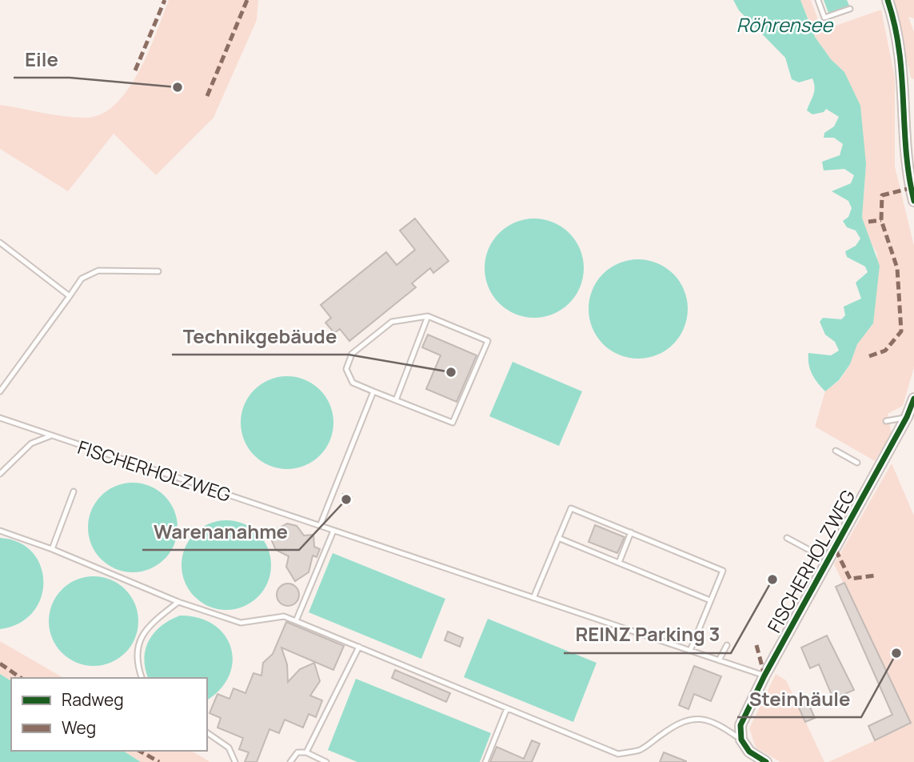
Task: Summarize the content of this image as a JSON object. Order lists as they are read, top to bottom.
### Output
{
  "streets": {
    "street": ["FISCHERHOLZWEG"]
  },
  "water": ["Röhrensee"],
  "places": [
    "Eile",
    "Technikgebäude",
    "Warenanahme",
    "REINZ Parking 3",
    "Steinhäule"
  ],
  "legend": ["Radweg", "Weg"]
}
